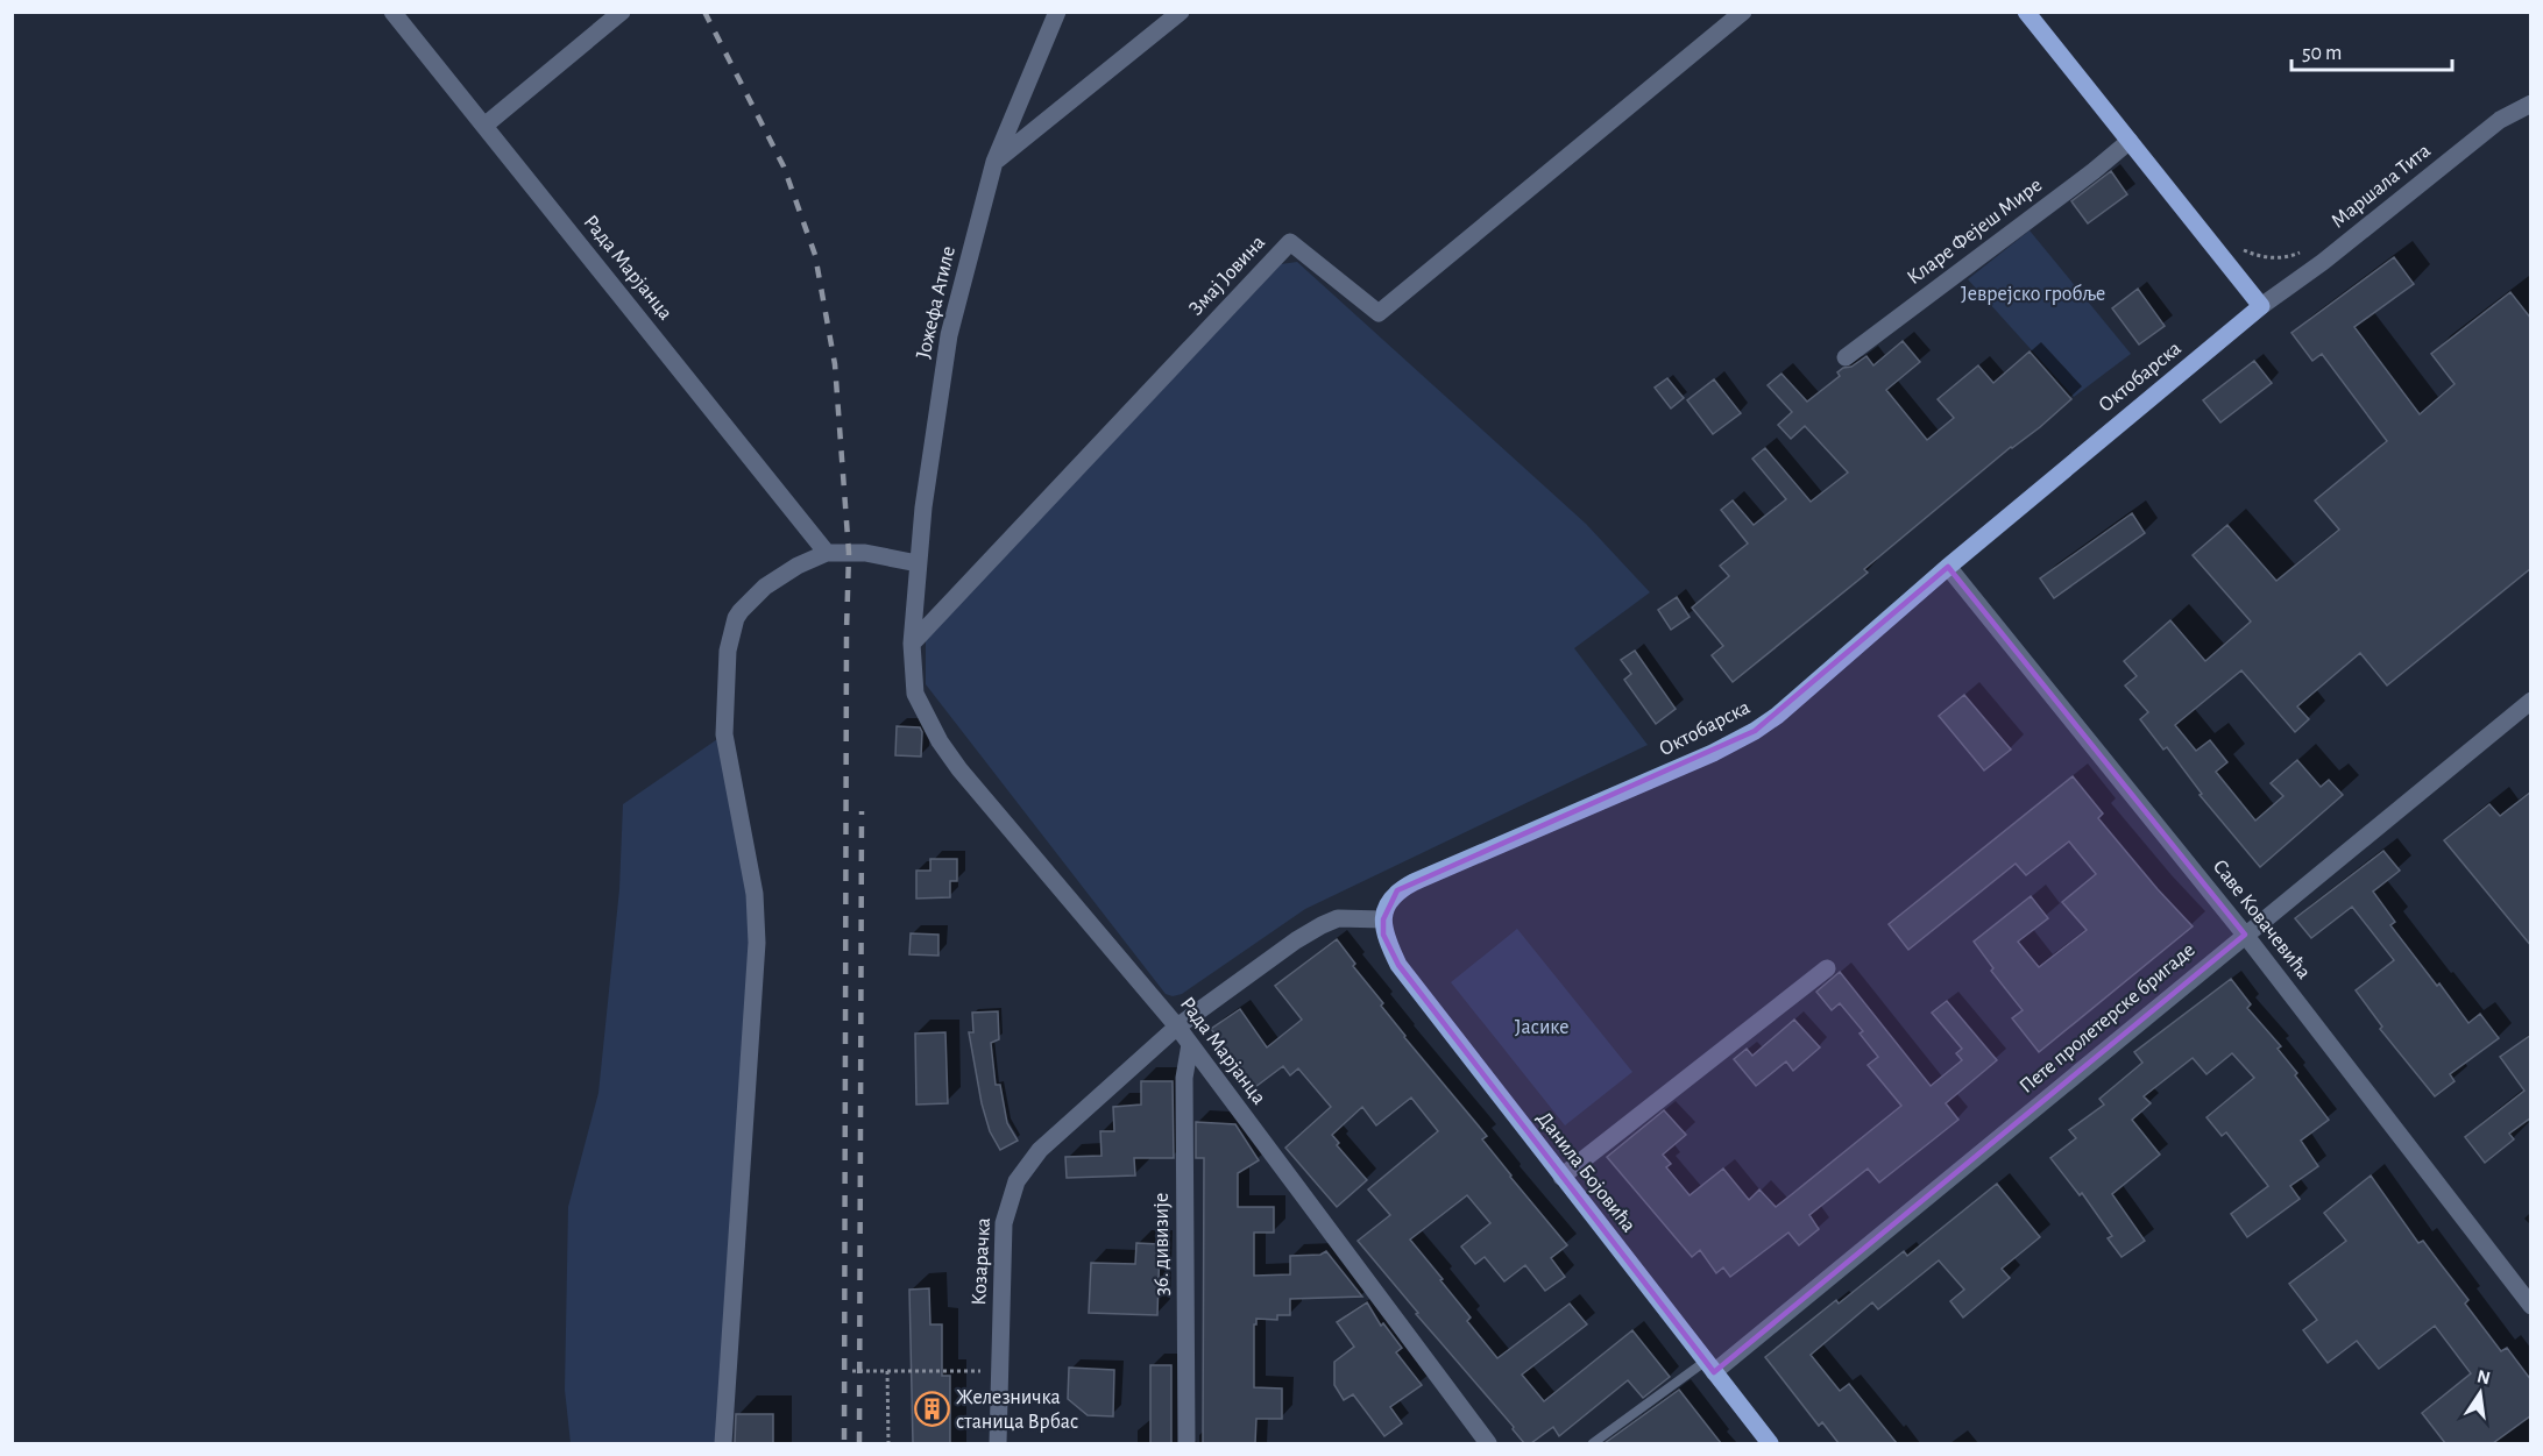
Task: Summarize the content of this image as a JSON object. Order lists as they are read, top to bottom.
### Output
{
  "streets": {
    "main road": ["Октобарска", "Данила Бојовића"],
    "street": [
      "Маршала Тита",
      "Кларе Фејеш Мире",
      "Рада Марјанца",
      "Змај Јовина",
      "Јожефа Атиле",
      "Саве Ковачевића",
      "Пете пролетерске бригаде",
      "36. дивизије",
      "Козарачка"
    ]
  },
  "crossings": [
    ["Маршала Тита", "Октобарска"],
    ["Рада Марјанца", "Јожефа Атиле"],
    ["Рада Марјанца", "36. дивизије"],
    ["Рада Марјанца", "Козарачка"],
    ["Змај Јовина", "Јожефа Атиле"],
    ["Октобарска", "Саве Ковачевића"],
    ["Октобарска", "Данила Бојовића"],
    ["Саве Ковачевића", "Пете пролетерске бригаде"],
    ["Пете пролетерске бригаде", "Данила Бојовића"]
  ],
  "parks": ["Јеврејско гробље", "Јасике"],
  "places": {
    "building": ["Железничка станица Врбас"]
  },
  "scale_bar": "50 m",
  "north": "top"
}
